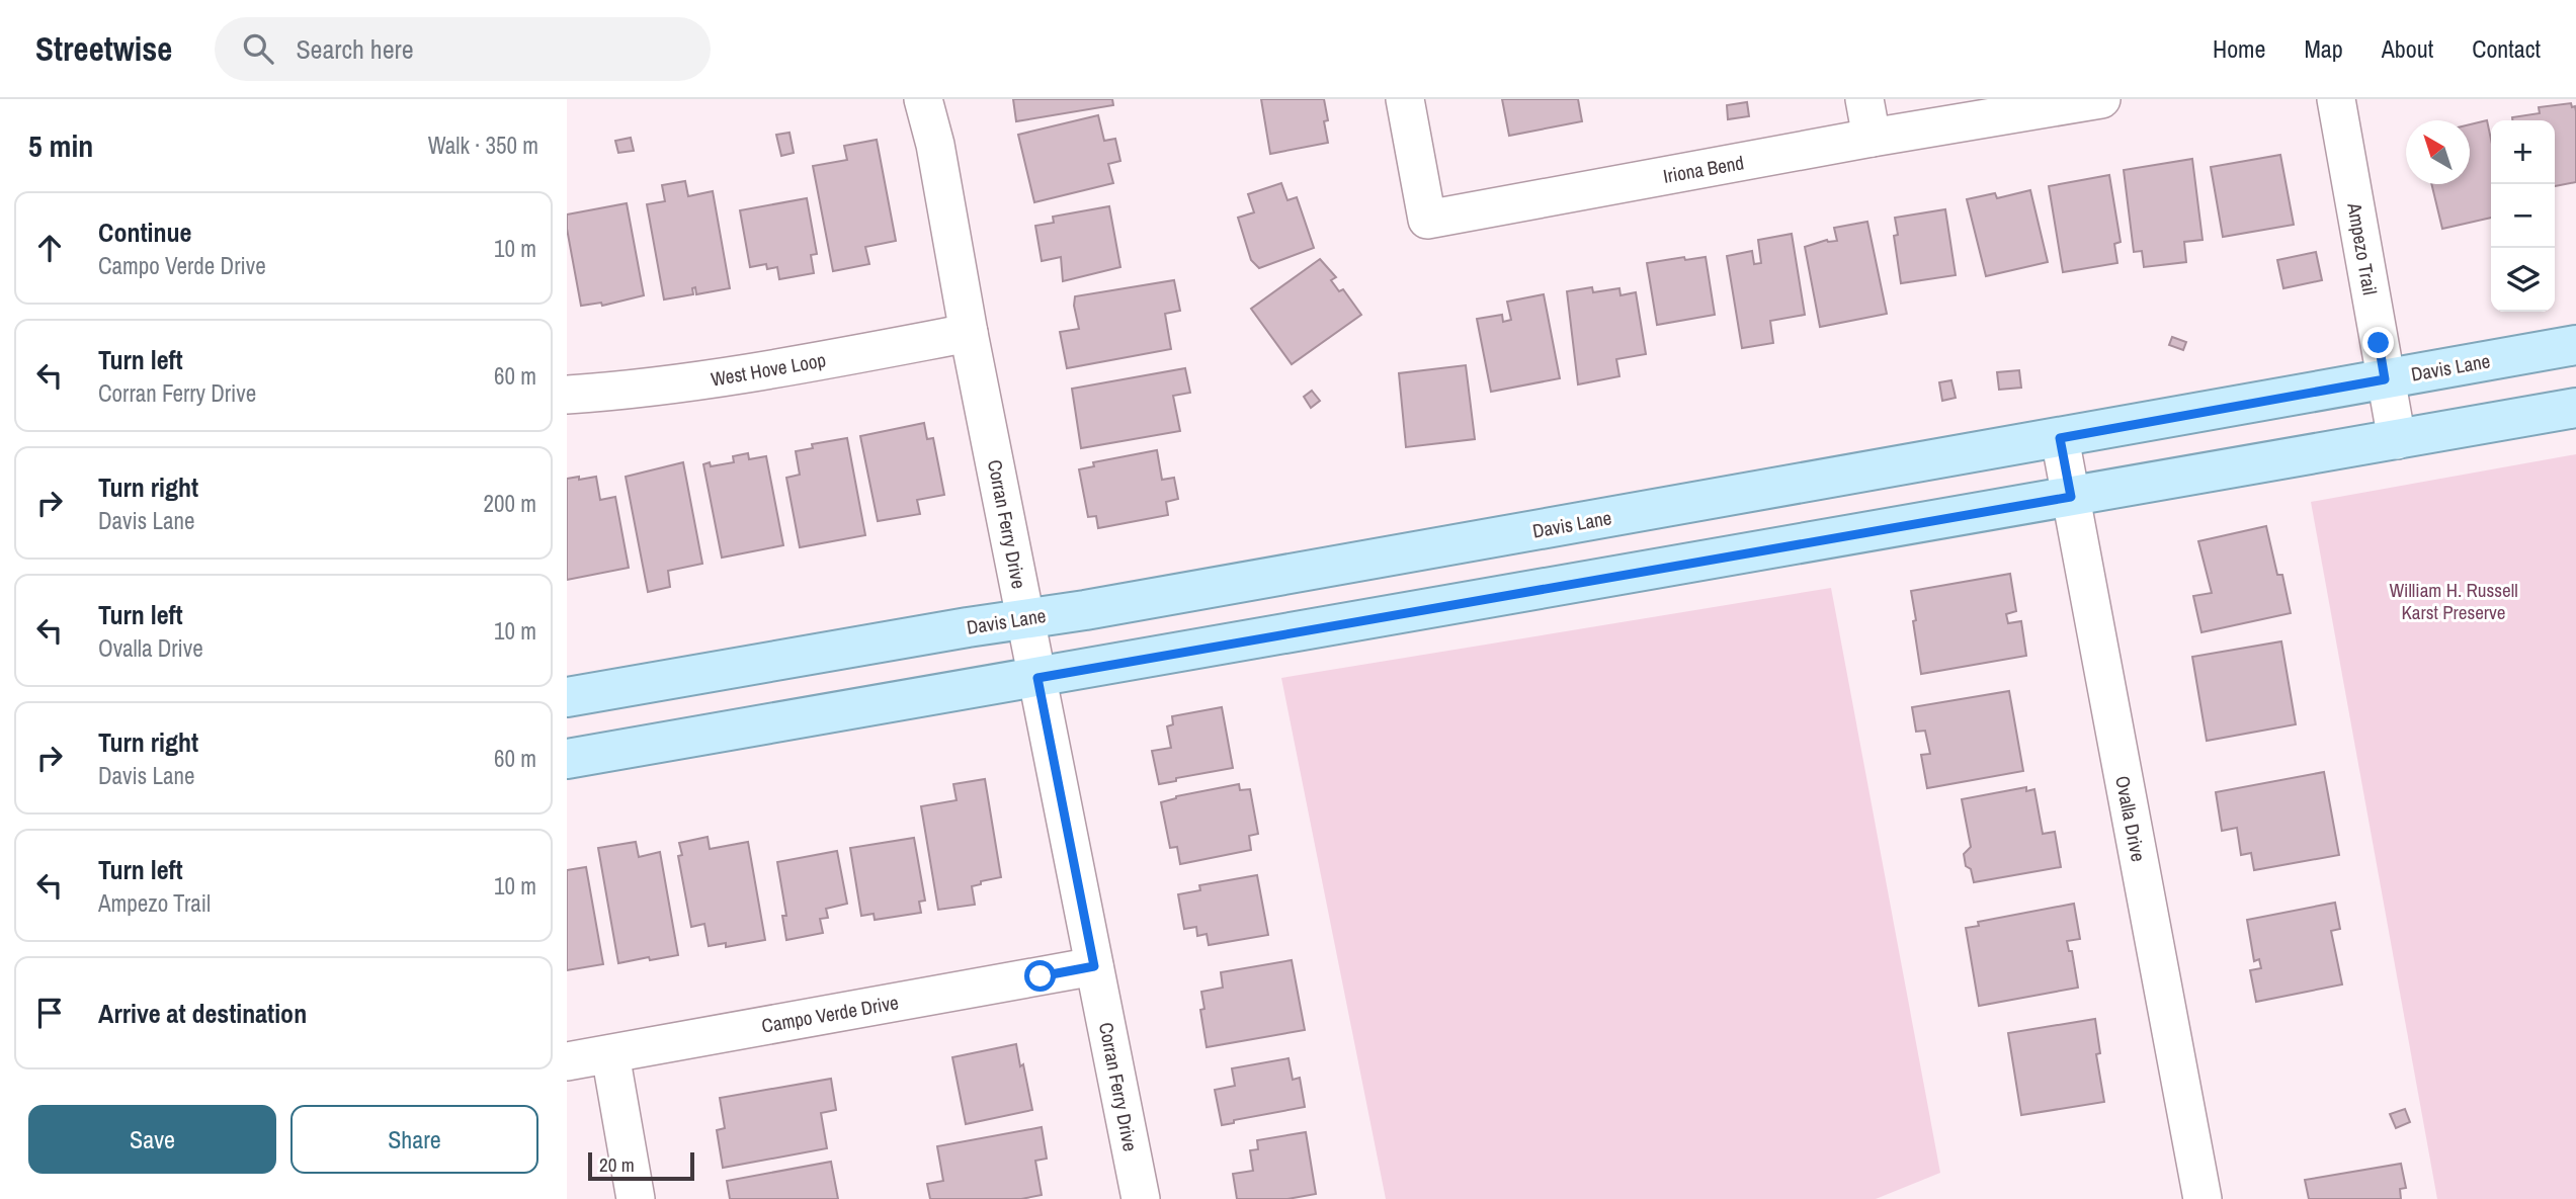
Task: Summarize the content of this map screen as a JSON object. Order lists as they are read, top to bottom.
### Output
{
  "streets": {
    "main road": ["Davis Lane"],
    "street": [
      "Iriona Bend",
      "Ampezo Trail",
      "West Hove Loop",
      "Corran Ferry Drive",
      "Ovalla Drive",
      "Campo Verde Drive"
    ]
  },
  "crossings": [
    ["Ampezo Trail", "Davis Lane"],
    ["Davis Lane", "Corran Ferry Drive"],
    ["Davis Lane", "Ovalla Drive"],
    ["West Hove Loop", "Corran Ferry Drive"],
    ["Corran Ferry Drive", "Campo Verde Drive"]
  ],
  "parks": ["William H. Russell Karst Preserve"],
  "scale_bar": "20 m",
  "north": "top left",
  "page": {
    "header": "Streetwise",
    "search": "Search here",
    "nav": [
      "Home",
      "Map",
      "About",
      "Contact"
    ],
    "heading": ["5 min", "Walk · 350 m"],
    "map_buttons": ["+", "−"],
    "list": [
      ["Continue", "Campo Verde Drive", "10 m"],
      ["Turn left", "Corran Ferry Drive", "60 m"],
      ["Turn right", "Davis Lane", "200 m"],
      ["Turn left", "Ovalla Drive", "10 m"],
      ["Turn right", "Davis Lane", "60 m"],
      ["Turn left", "Ampezo Trail", "10 m"],
      "Arrive at destination"
    ],
    "buttons": ["Save", "Share"],
    "scale": "20 m"
  }
}
